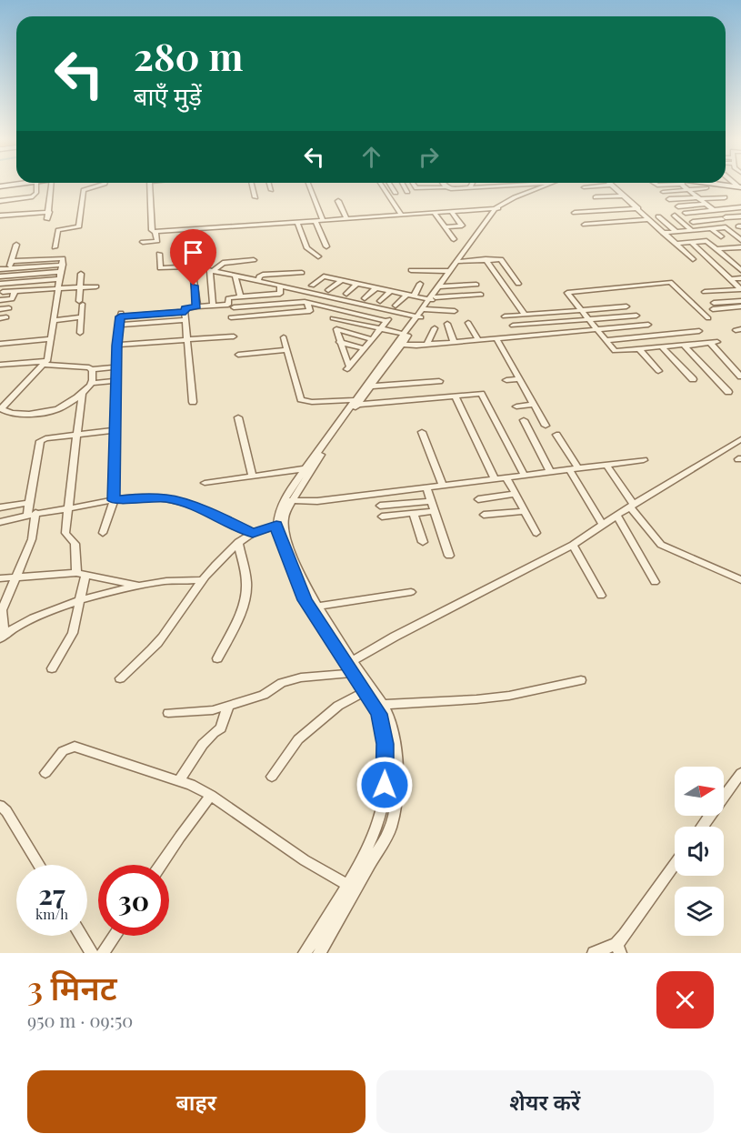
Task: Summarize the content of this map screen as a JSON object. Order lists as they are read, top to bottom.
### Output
{
  "north": "right",
  "page": {
    "turn": ["280 m", "बाएँ मुड़ें"],
    "speed": "27 km/h",
    "limit": "30",
    "heading": ["3 मिनट", "950 m · 09:50"],
    "buttons": ["बाहर", "शेयर करें"]
  }
}
